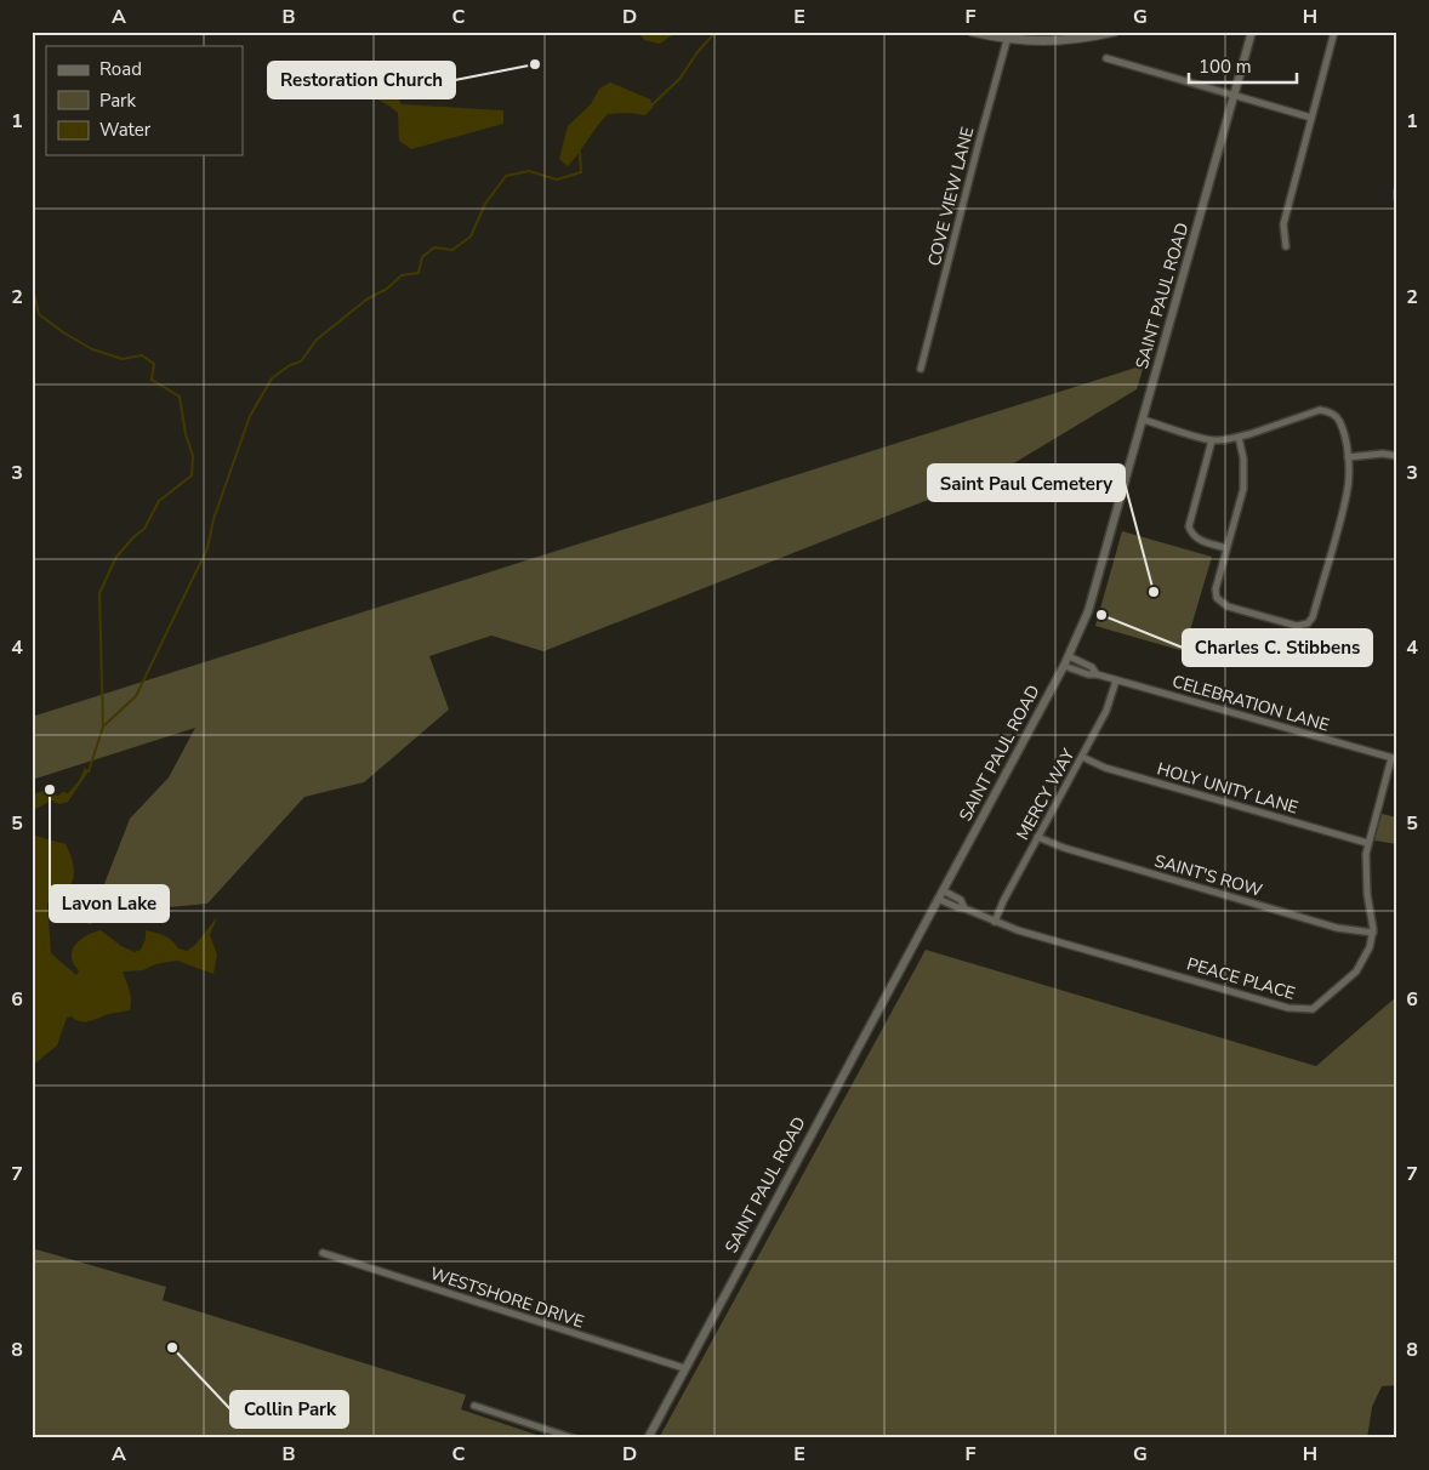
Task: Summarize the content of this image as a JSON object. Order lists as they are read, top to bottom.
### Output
{
  "streets": {
    "street": [
      "COVE VIEW LANE",
      "SAINT PAUL ROAD",
      "CELEBRATION LANE",
      "HOLY UNITY LANE",
      "MERCY WAY",
      "SAINT'S ROW",
      "PEACE PLACE",
      "WESTSHORE DRIVE"
    ]
  },
  "crossings": [
    ["SAINT PAUL ROAD", "CELEBRATION LANE"],
    ["SAINT PAUL ROAD", "PEACE PLACE"],
    ["SAINT PAUL ROAD", "WESTSHORE DRIVE"],
    ["CELEBRATION LANE", "MERCY WAY"],
    ["CELEBRATION LANE", "PEACE PLACE"],
    ["HOLY UNITY LANE", "MERCY WAY"],
    ["HOLY UNITY LANE", "PEACE PLACE"],
    ["MERCY WAY", "SAINT'S ROW"],
    ["MERCY WAY", "PEACE PLACE"],
    ["SAINT'S ROW", "PEACE PLACE"]
  ],
  "places": [
    "Restoration Church",
    "Saint Paul Cemetery",
    "Charles C. Stibbens",
    "Lavon Lake",
    "Collin Park"
  ],
  "legend": ["Road", "Park", "Water"],
  "scale_bar": "100 m",
  "grid": {
    "columns": [
      "A",
      "B",
      "C",
      "D",
      "E",
      "F",
      "G",
      "H"
    ],
    "rows": [
      "1",
      "2",
      "3",
      "4",
      "5",
      "6",
      "7",
      "8"
    ]
  }
}
